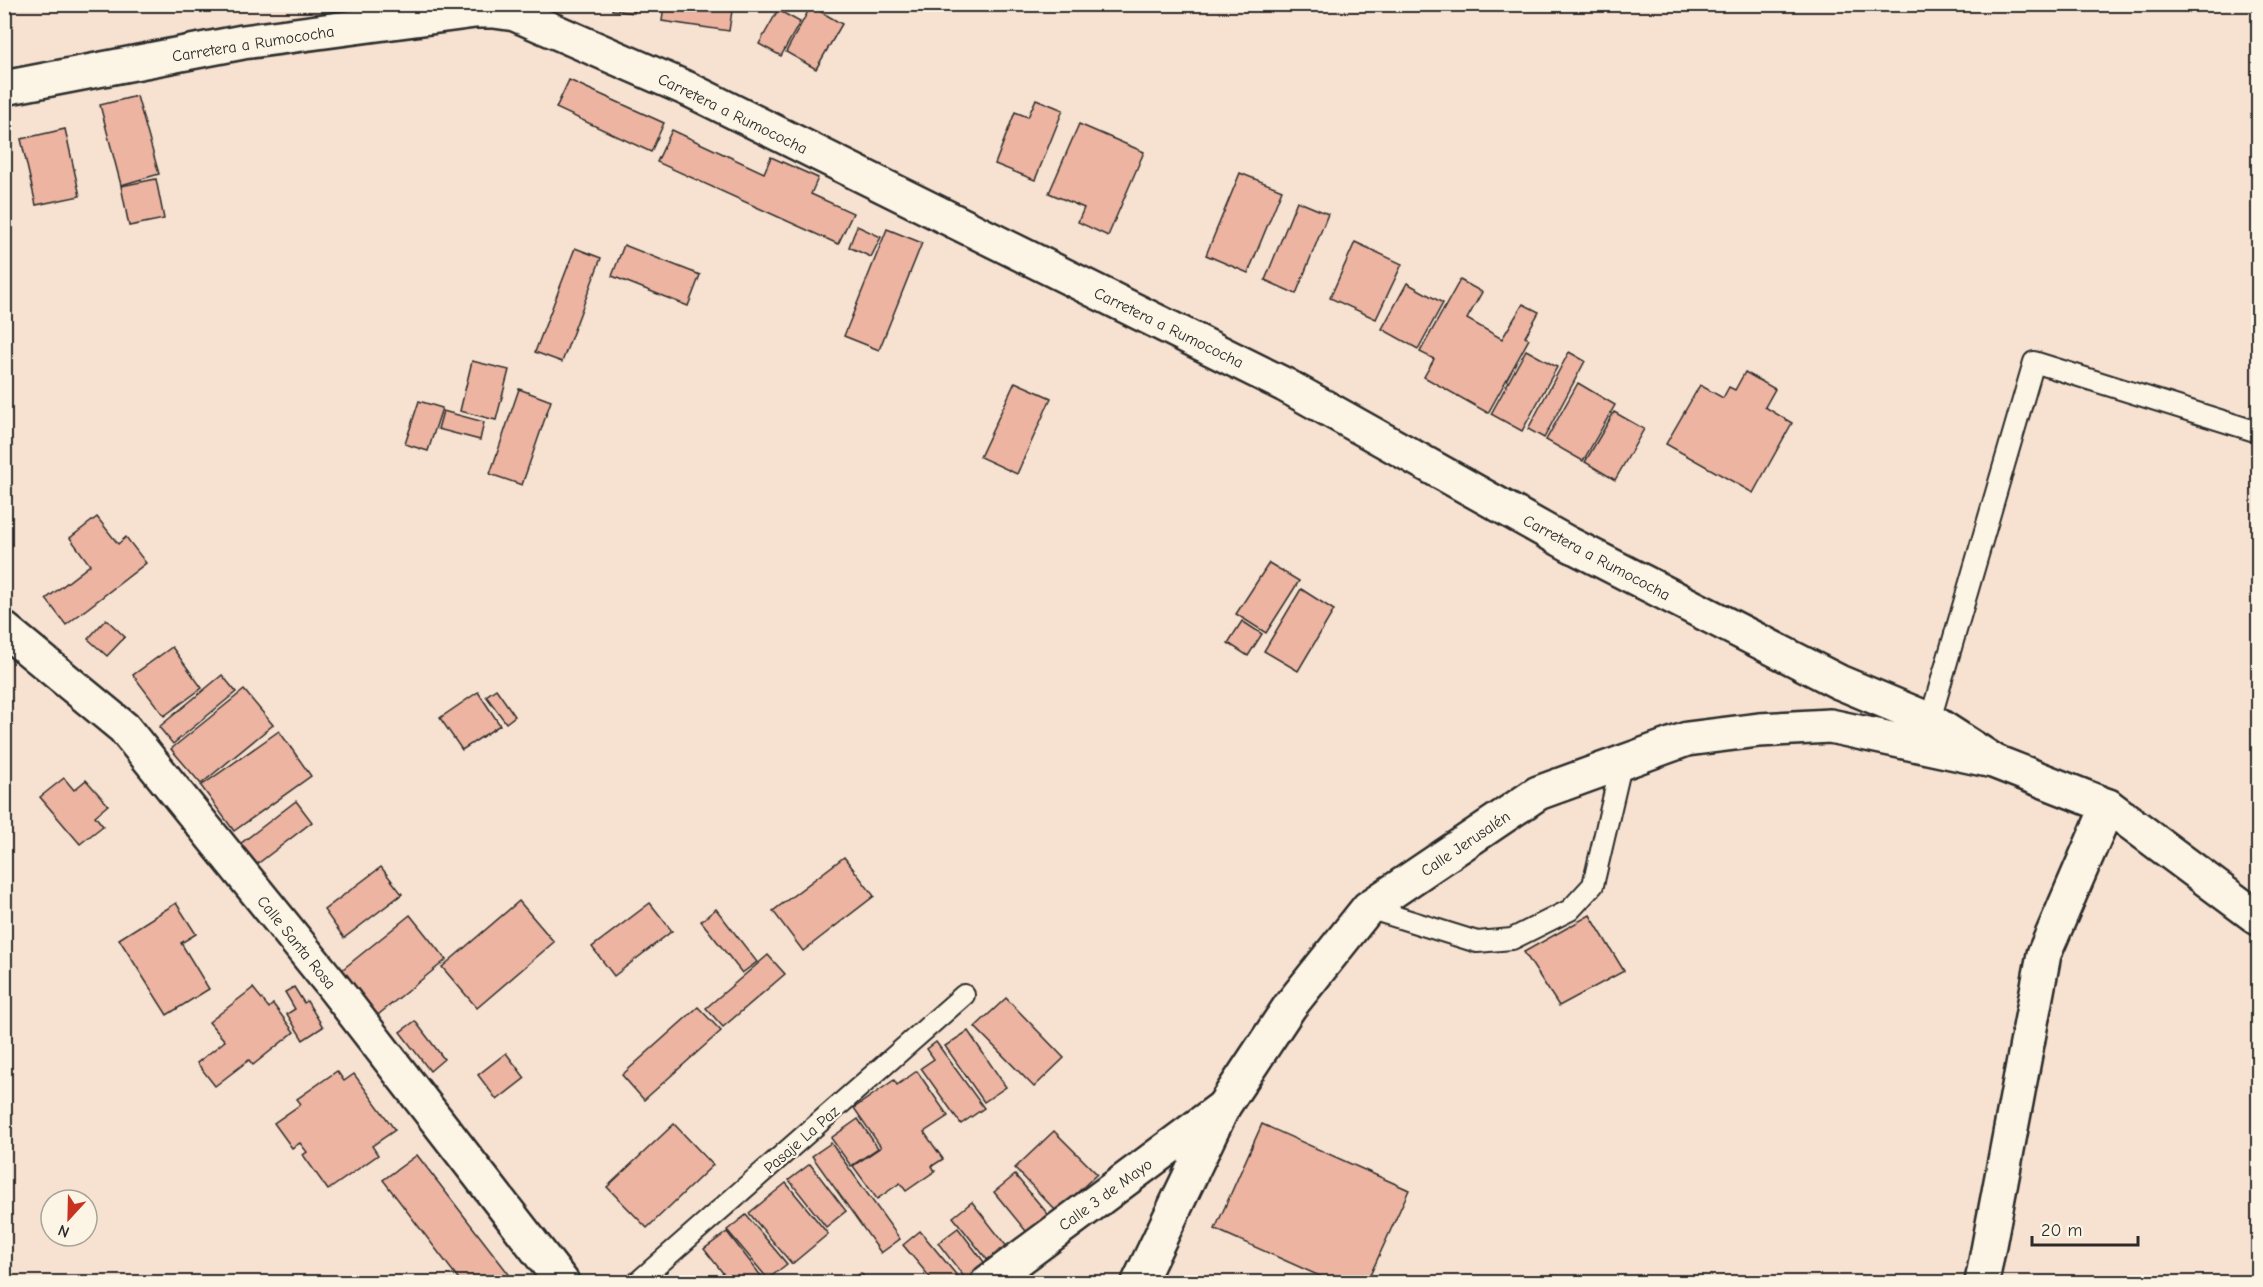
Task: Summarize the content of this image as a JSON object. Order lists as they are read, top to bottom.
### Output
{
  "streets": {
    "street": [
      "Carretera a Rumococha",
      "Calle Jerusalén",
      "Calle Santa Rosa",
      "Calle 3 de Mayo"
    ],
    "lane": ["Pasaje La Paz"]
  },
  "crossings": [
    ["Carretera a Rumococha", "Calle Jerusalén"],
    ["Calle Jerusalén", "Calle 3 de Mayo"]
  ],
  "scale_bar": "20 m",
  "north": "bottom"
}
